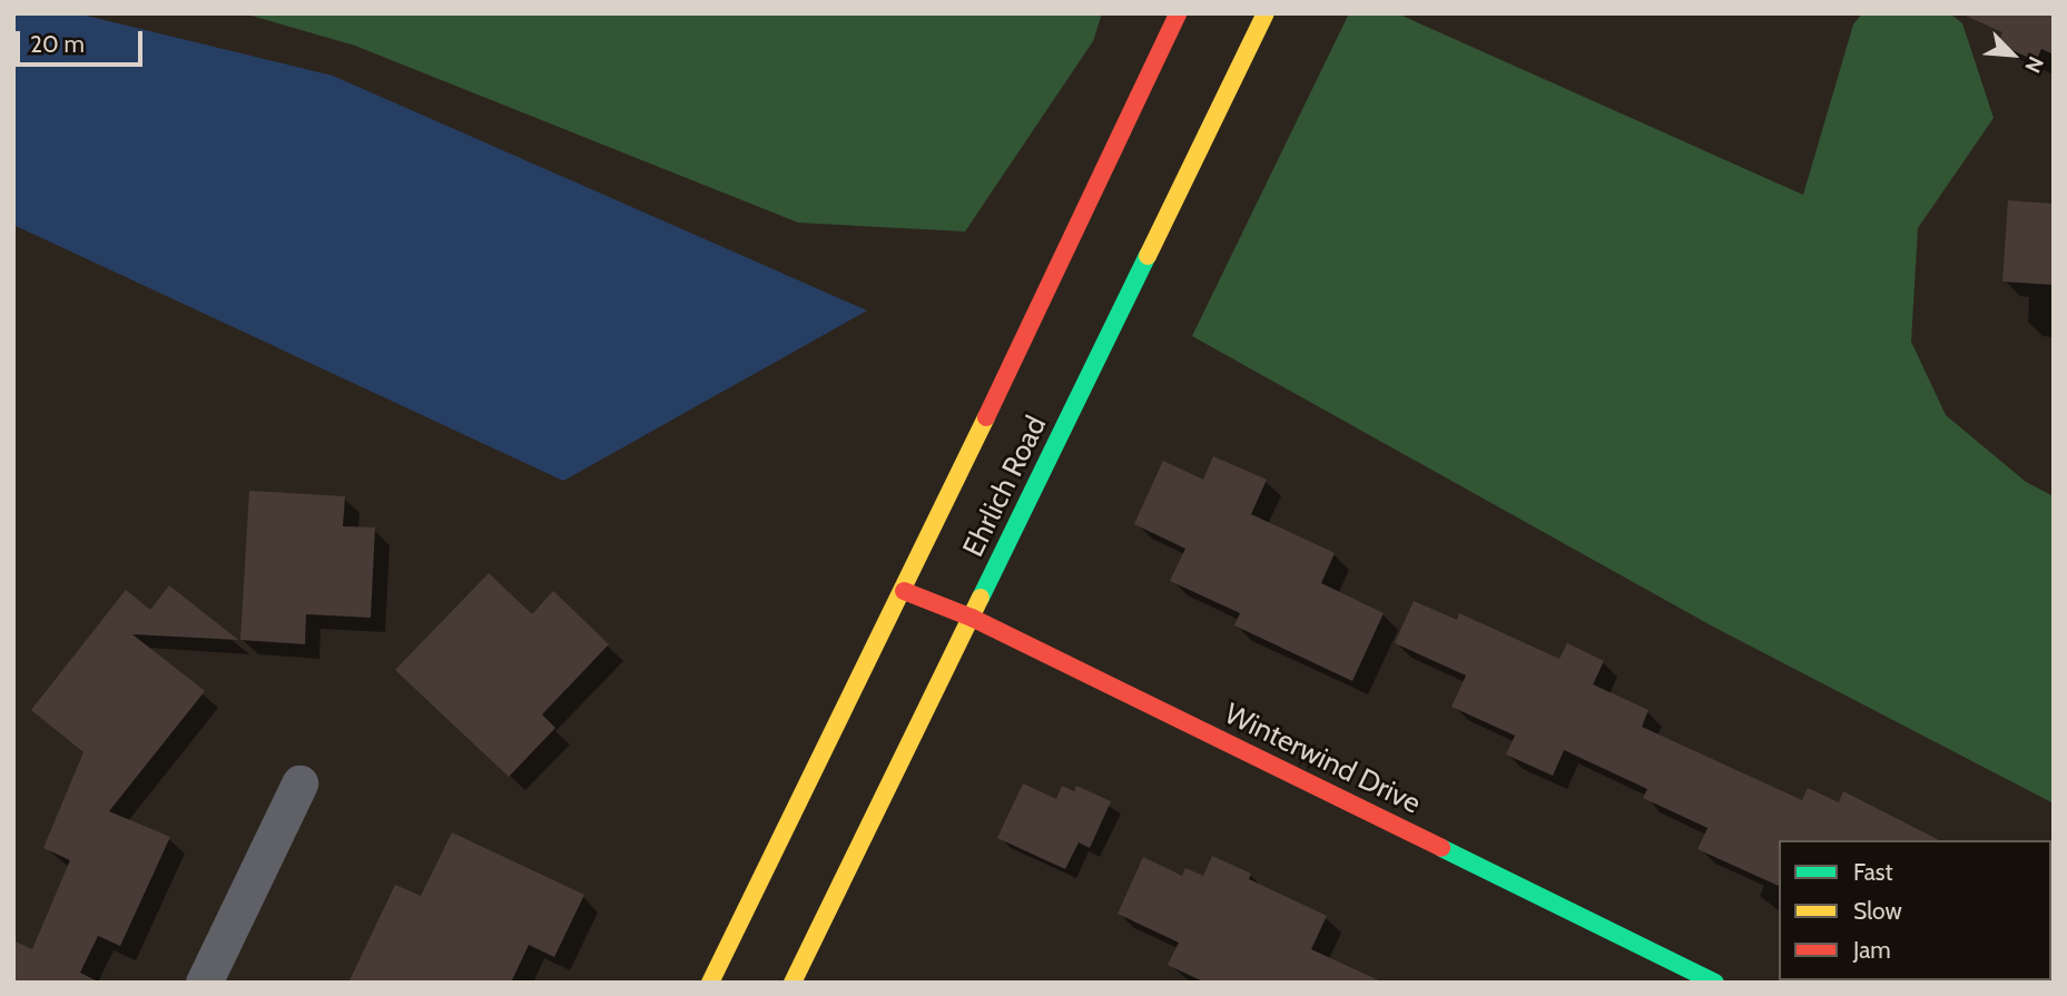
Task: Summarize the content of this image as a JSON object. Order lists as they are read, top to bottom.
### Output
{
  "streets": {
    "main road": ["Ehrlich Road", "Winterwind Drive"]
  },
  "crossings": [
    ["Ehrlich Road", "Winterwind Drive"]
  ],
  "legend": ["Fast", "Slow", "Jam"],
  "scale_bar": "20 m",
  "north": "bottom right"
}
